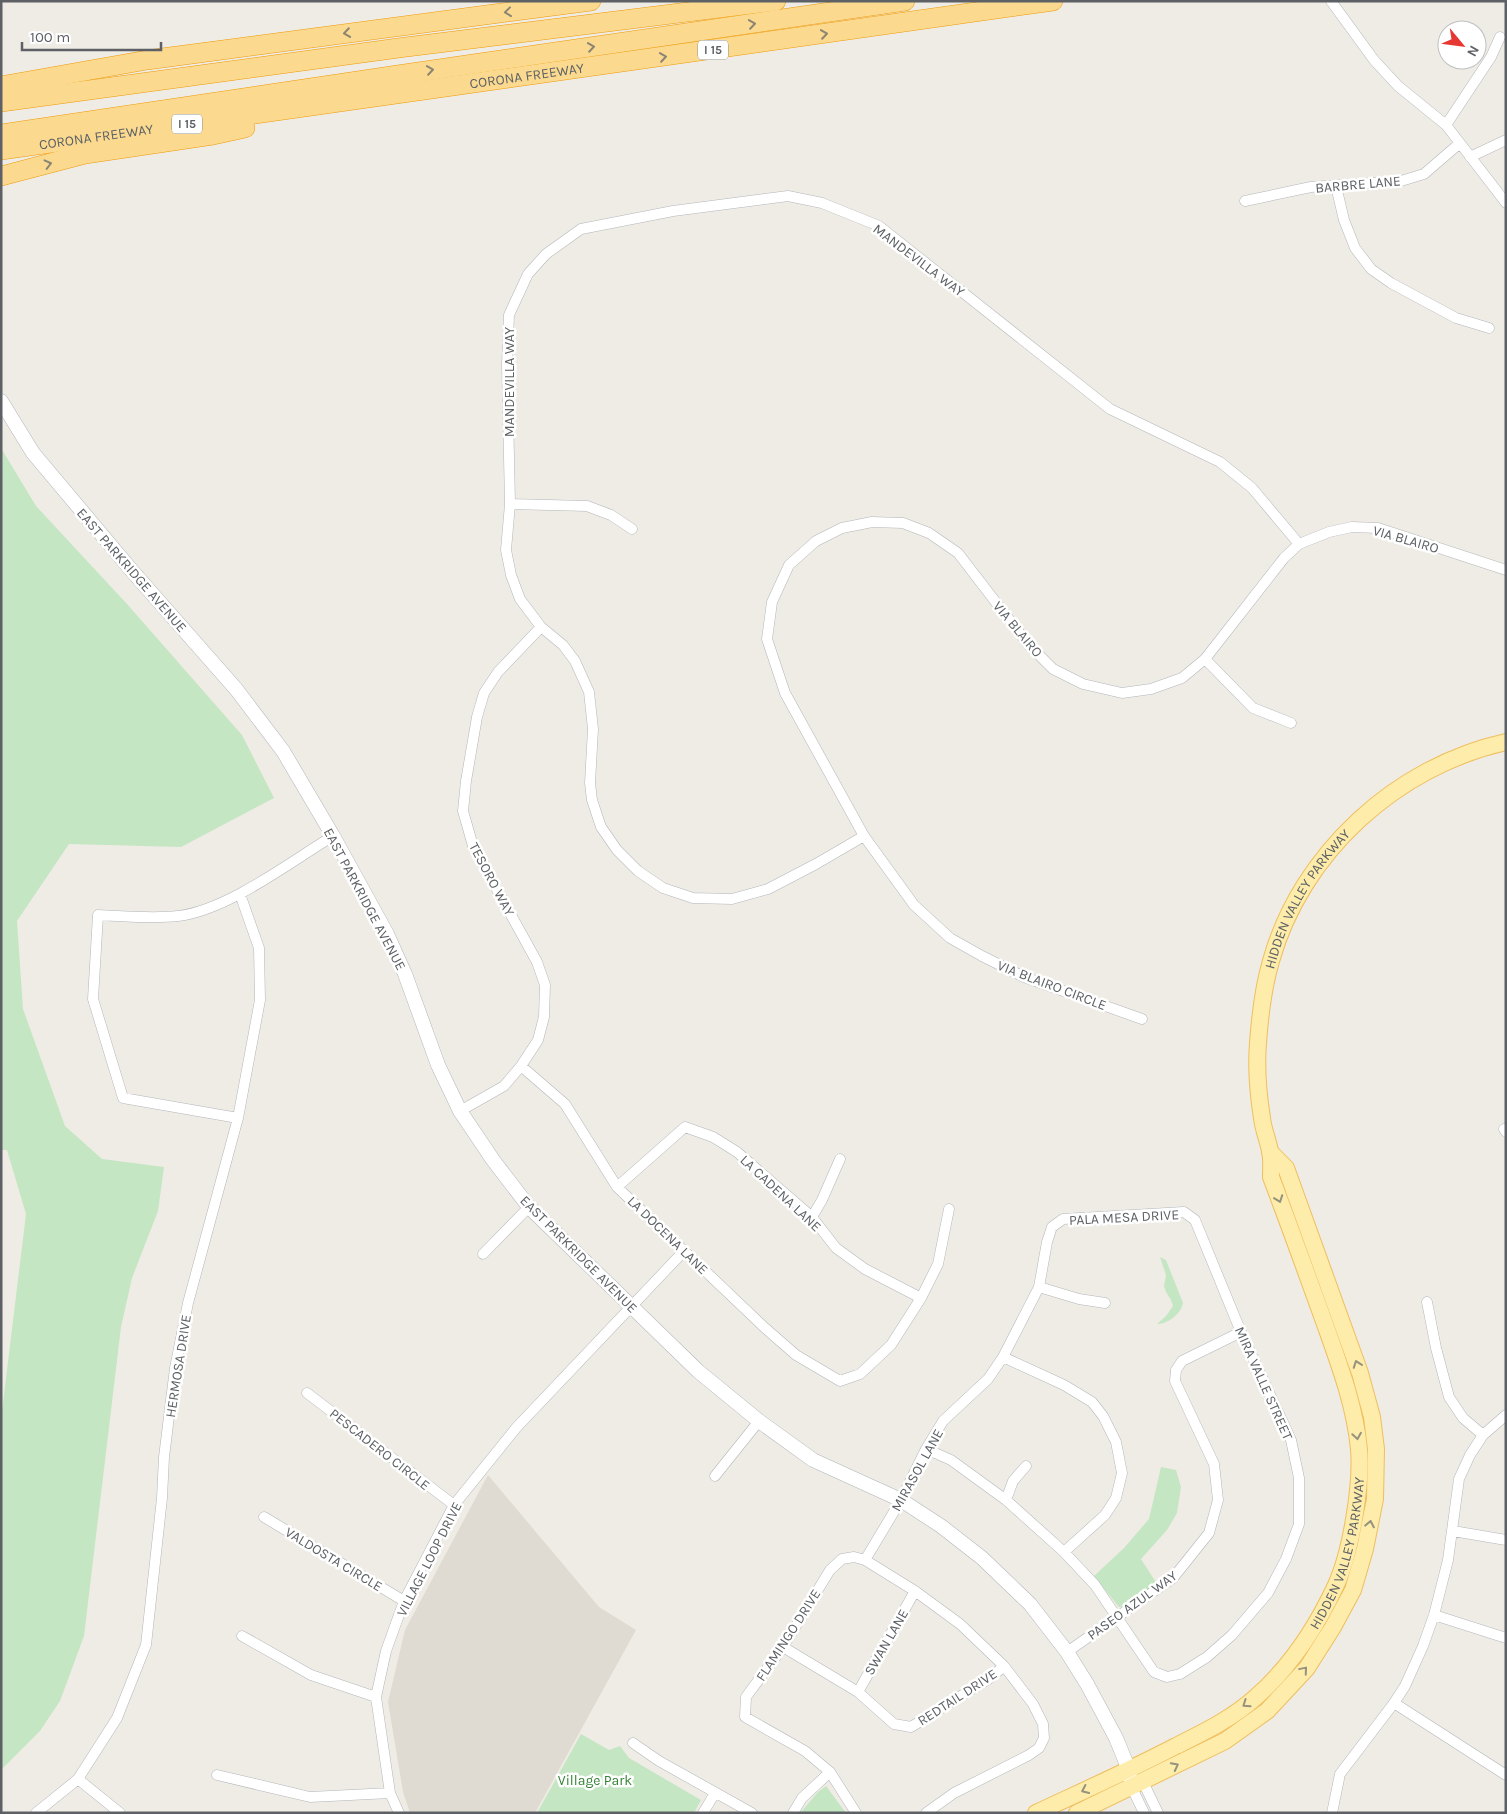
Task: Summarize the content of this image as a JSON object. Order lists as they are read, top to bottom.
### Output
{
  "streets": {
    "highway": ["I 15", "CORONA FREEWAY"],
    "main road": ["EAST PARKRIDGE AVENUE", "HIDDEN VALLEY PARKWAY"],
    "street": [
      "BARBRE LANE",
      "MANDEVILLA WAY",
      "VIA BLAIRO",
      "TESORO WAY",
      "VIA BLAIRO CIRCLE",
      "LA CADENA LANE",
      "PALA MESA DRIVE",
      "LA DOCENA LANE",
      "HERMOSA DRIVE",
      "MIRA VALLE STREET",
      "PESCADERO CIRCLE",
      "MIRASOL LANE",
      "VALDOSTA CIRCLE",
      "VILLAGE LOOP DRIVE",
      "PASEO AZUL WAY",
      "FLAMINGO DRIVE",
      "SWAN LANE",
      "REDTAIL DRIVE"
    ]
  },
  "crossings": [
    ["MANDEVILLA WAY", "VIA BLAIRO"],
    ["MANDEVILLA WAY", "TESORO WAY"],
    ["MANDEVILLA WAY", "VIA BLAIRO CIRCLE"],
    ["VIA BLAIRO", "VIA BLAIRO CIRCLE"],
    ["EAST PARKRIDGE AVENUE", "TESORO WAY"],
    ["EAST PARKRIDGE AVENUE", "HIDDEN VALLEY PARKWAY"],
    ["EAST PARKRIDGE AVENUE", "MIRASOL LANE"],
    ["EAST PARKRIDGE AVENUE", "VILLAGE LOOP DRIVE"],
    ["EAST PARKRIDGE AVENUE", "PASEO AZUL WAY"],
    ["TESORO WAY", "LA DOCENA LANE"],
    ["LA CADENA LANE", "LA DOCENA LANE"],
    ["PALA MESA DRIVE", "MIRA VALLE STREET"],
    ["PALA MESA DRIVE", "MIRASOL LANE"],
    ["LA DOCENA LANE", "VILLAGE LOOP DRIVE"],
    ["MIRA VALLE STREET", "PASEO AZUL WAY"],
    ["PESCADERO CIRCLE", "VILLAGE LOOP DRIVE"],
    ["MIRASOL LANE", "FLAMINGO DRIVE"],
    ["VALDOSTA CIRCLE", "VILLAGE LOOP DRIVE"],
    ["FLAMINGO DRIVE", "REDTAIL DRIVE"],
    ["SWAN LANE", "REDTAIL DRIVE"]
  ],
  "parks": ["Village Park"],
  "scale_bar": "100 m",
  "north": "bottom right"
}
